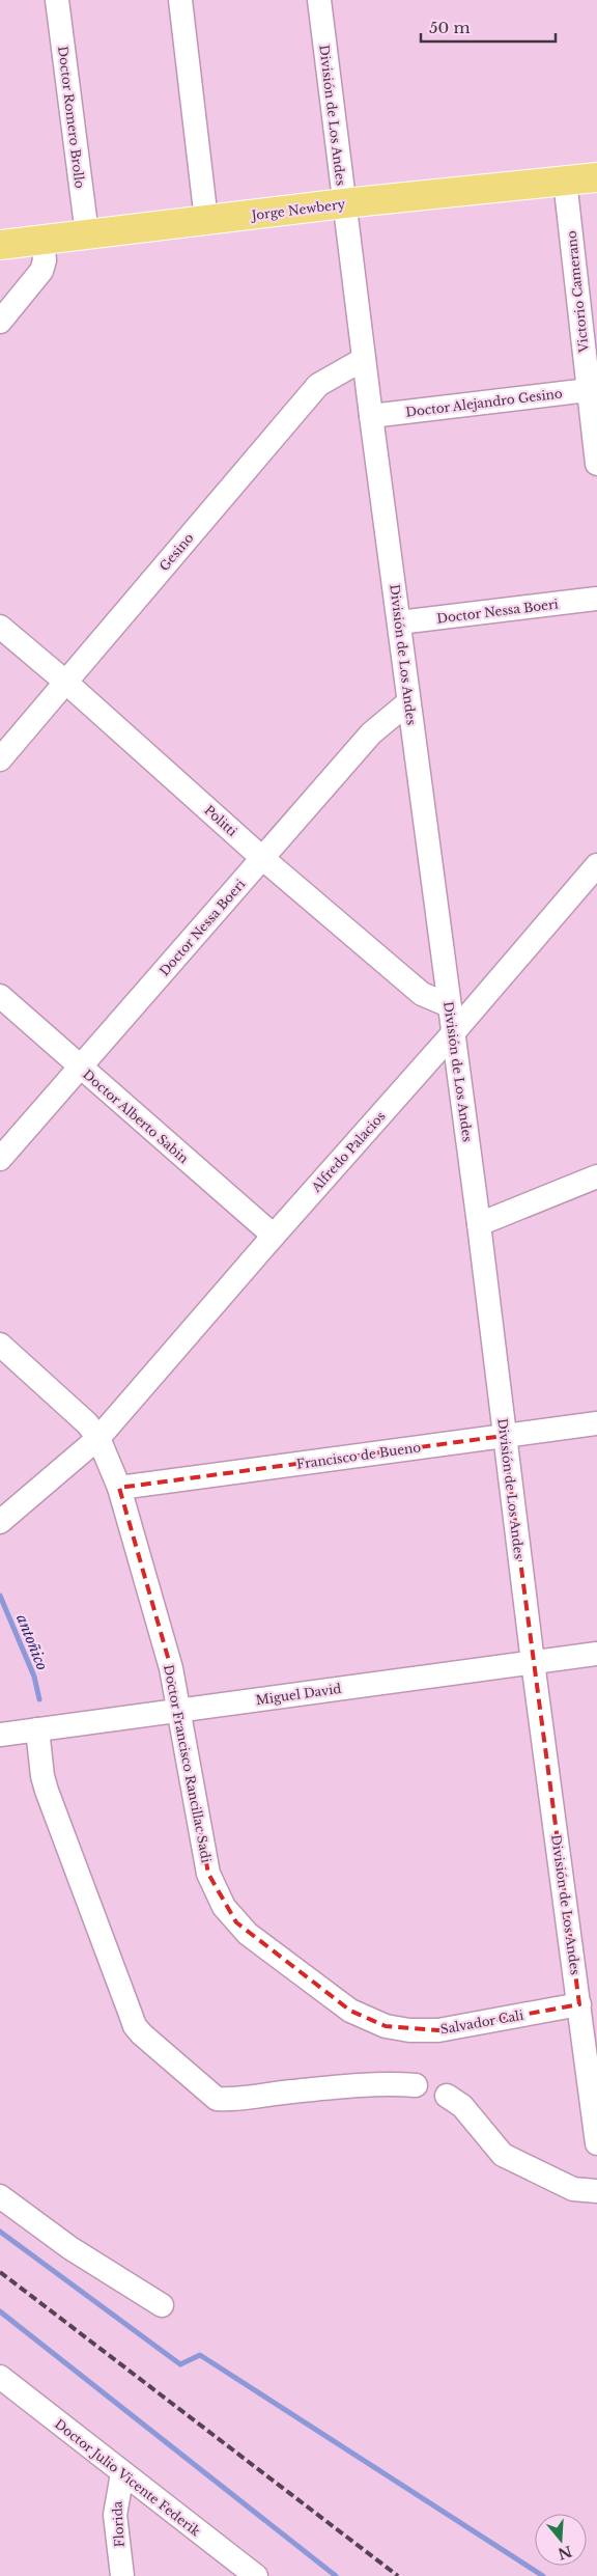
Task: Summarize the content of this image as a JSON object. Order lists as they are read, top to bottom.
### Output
{
  "streets": {
    "main road": ["Jorge Newbery"],
    "street": [
      "División de Los Andes",
      "Doctor Romero Brollo",
      "Victorio Camerano",
      "Doctor Alejandro Gesino",
      "Gesino",
      "Doctor Nessa Boeri",
      "Politti",
      "Doctor Alberto Sabin",
      "Alfredo Palacios",
      "Francisco de Bueno",
      "Miguel David",
      "Doctor Francisco Rancillac Sadi",
      "Salvador Cali",
      "Doctor Julio Vicente Federik",
      "Florida"
    ]
  },
  "crossings": [
    ["División de Los Andes", "Jorge Newbery"],
    ["División de Los Andes", "Doctor Alejandro Gesino"],
    ["División de Los Andes", "Gesino"],
    ["División de Los Andes", "Doctor Nessa Boeri"],
    ["División de Los Andes", "Politti"],
    ["División de Los Andes", "Alfredo Palacios"],
    ["División de Los Andes", "Francisco de Bueno"],
    ["División de Los Andes", "Miguel David"],
    ["División de Los Andes", "Salvador Cali"],
    ["Doctor Romero Brollo", "Jorge Newbery"],
    ["Jorge Newbery", "Victorio Camerano"],
    ["Victorio Camerano", "Doctor Alejandro Gesino"],
    ["Gesino", "Politti"],
    ["Doctor Nessa Boeri", "Politti"],
    ["Doctor Nessa Boeri", "Doctor Alberto Sabin"],
    ["Doctor Alberto Sabin", "Alfredo Palacios"],
    ["Alfredo Palacios", "Doctor Francisco Rancillac Sadi"],
    ["Francisco de Bueno", "Doctor Francisco Rancillac Sadi"],
    ["Miguel David", "Doctor Francisco Rancillac Sadi"],
    ["Doctor Francisco Rancillac Sadi", "Salvador Cali"],
    ["Doctor Julio Vicente Federik", "Florida"]
  ],
  "water": ["antoñico"],
  "scale_bar": "50 m",
  "north": "bottom"
}
